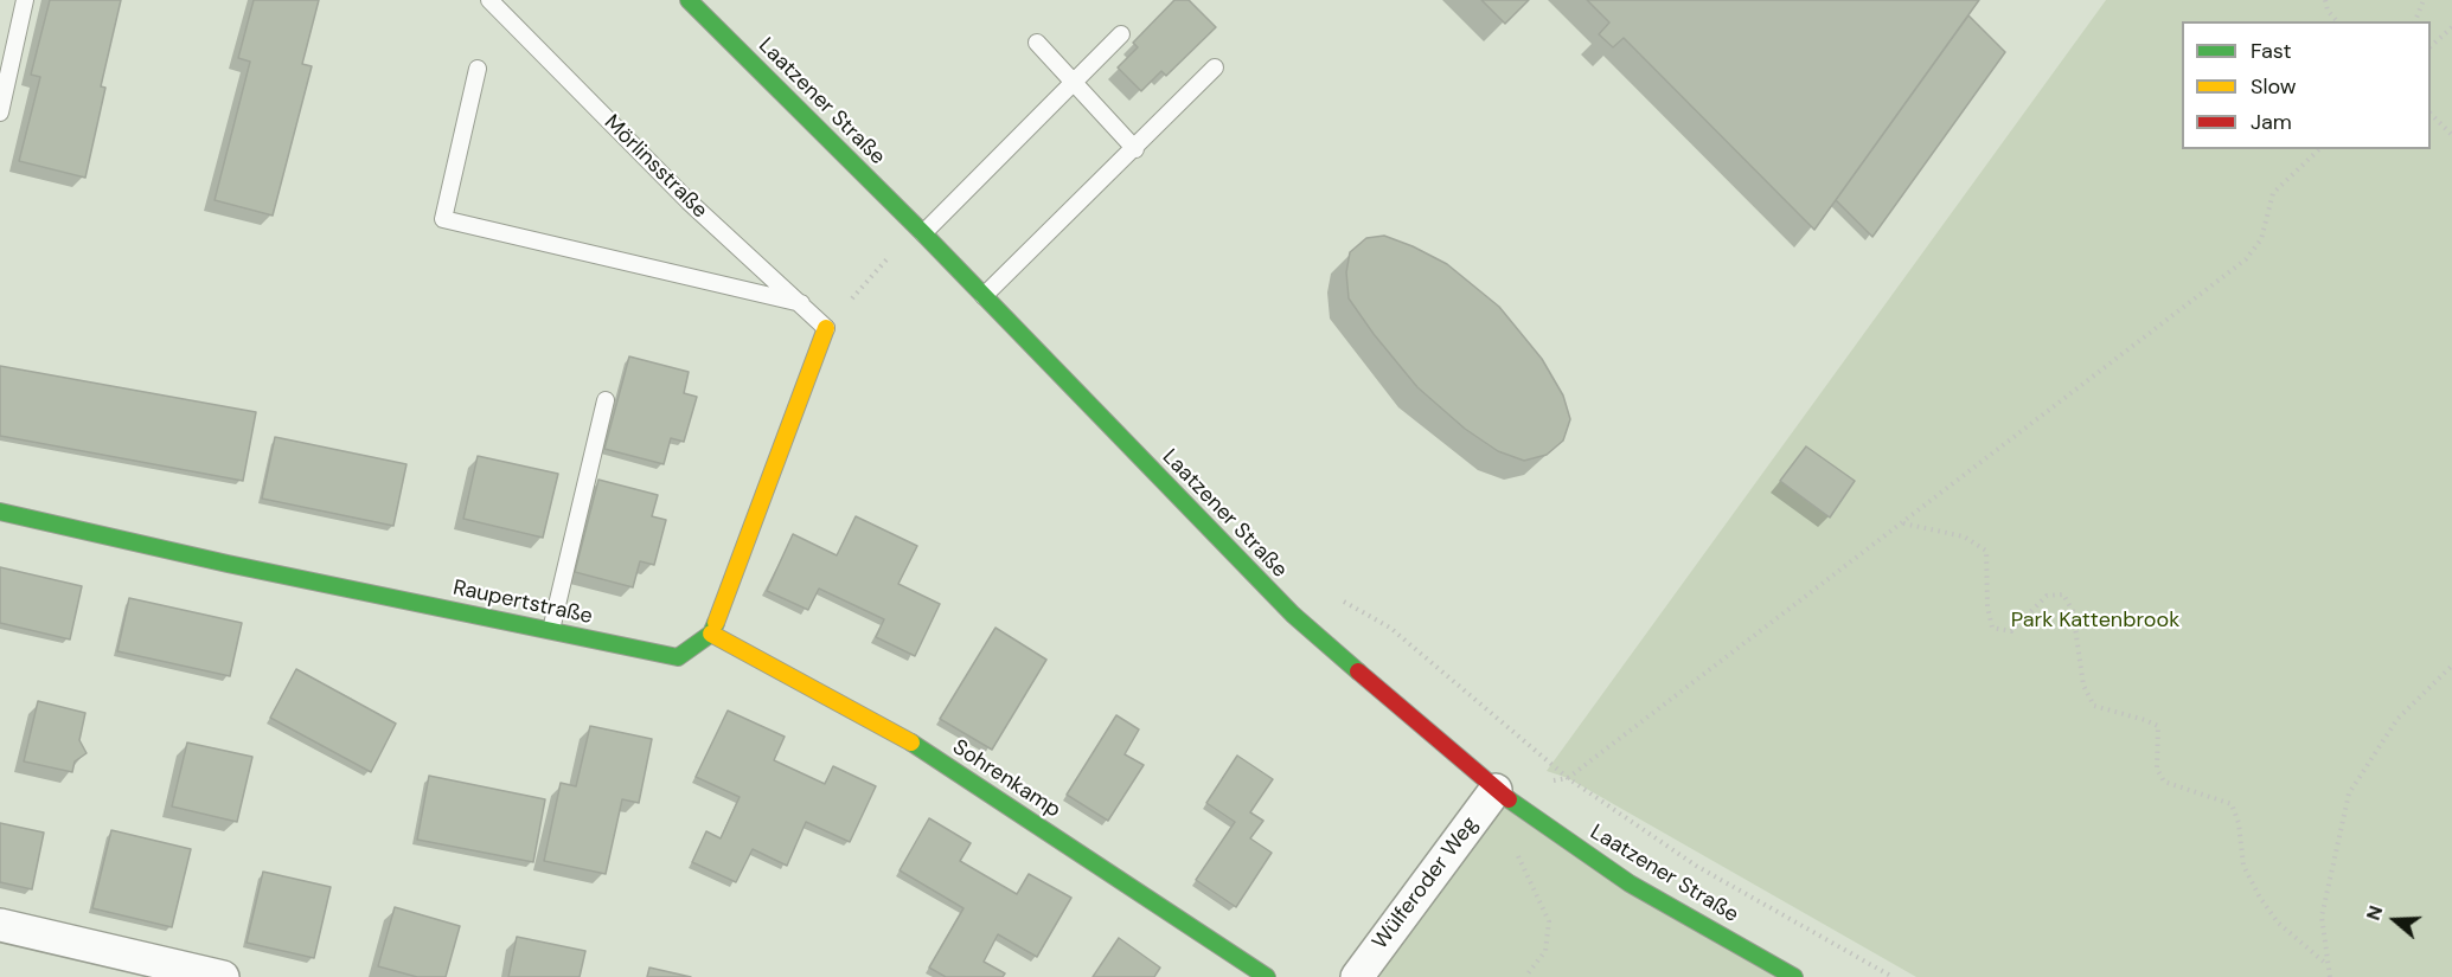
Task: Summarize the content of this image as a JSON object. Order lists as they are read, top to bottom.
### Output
{
  "streets": {
    "street": [
      "Laatzener Straße",
      "Raupertstraße",
      "Sohrenkamp",
      "Wülferoder Weg"
    ],
    "lane": ["Mörlinsstraße"]
  },
  "crossings": [
    ["Laatzener Straße", "Wülferoder Weg"],
    ["Raupertstraße", "Sohrenkamp"]
  ],
  "parks": ["Park Kattenbrook"],
  "legend": ["Fast", "Slow", "Jam"],
  "north": "left"
}
